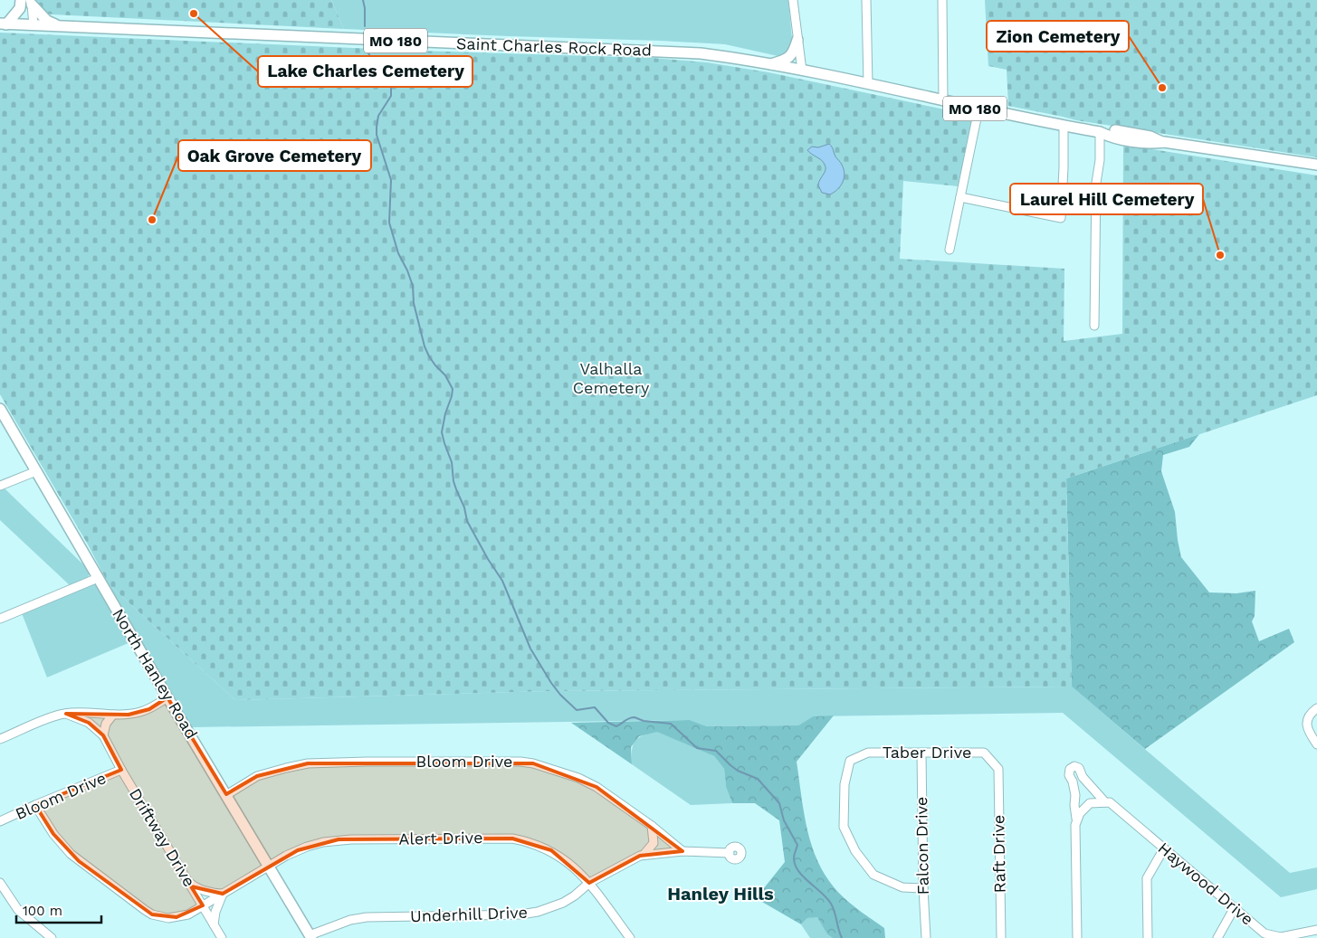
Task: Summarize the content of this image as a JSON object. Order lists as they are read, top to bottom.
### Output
{
  "streets": {
    "main road": ["MO 180", "Saint Charles Rock Road", "North Hanley Road"],
    "street": [
      "Taber Drive",
      "Bloom Drive",
      "Driftway Drive",
      "Alert Drive",
      "Falcon Drive",
      "Raft Drive",
      "Haywood Drive",
      "Underhill Drive"
    ]
  },
  "crossings": [
    ["North Hanley Road", "Bloom Drive"],
    ["North Hanley Road", "Alert Drive"],
    ["North Hanley Road", "Underhill Drive"],
    ["Taber Drive", "Falcon Drive"],
    ["Taber Drive", "Raft Drive"],
    ["Bloom Drive", "Driftway Drive"],
    ["Bloom Drive", "Alert Drive"],
    ["Bloom Drive", "Underhill Drive"],
    ["Driftway Drive", "Alert Drive"],
    ["Alert Drive", "Underhill Drive"]
  ],
  "districts": ["Hanley Hills"],
  "parks": ["Valhalla Cemetery"],
  "places": [
    "Lake Charles Cemetery",
    "Zion Cemetery",
    "Oak Grove Cemetery",
    "Laurel Hill Cemetery"
  ],
  "scale_bar": "100 m"
}
